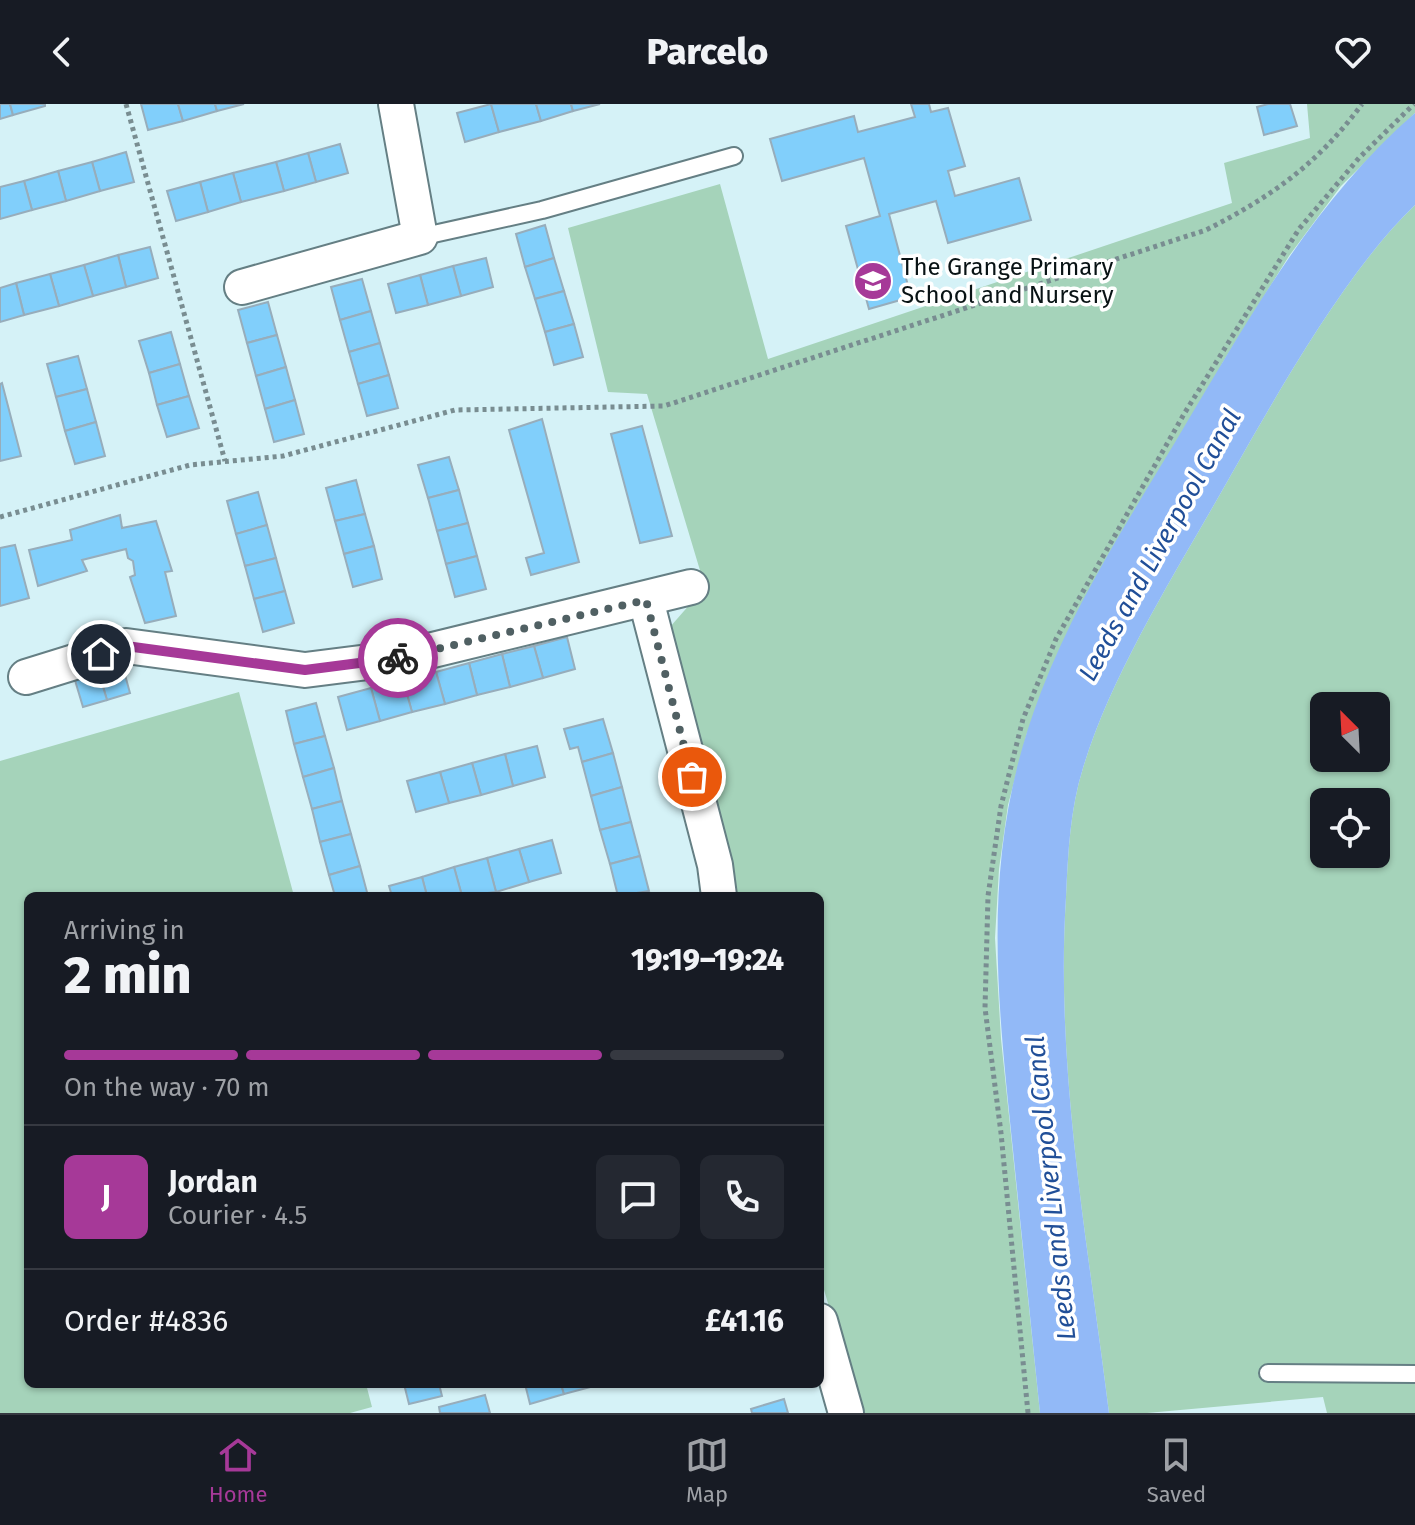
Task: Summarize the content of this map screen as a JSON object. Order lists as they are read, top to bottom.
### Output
{
  "water": ["Leeds and Liverpool Canal"],
  "places": {
    "school or university": ["The Grange Primary School and Nursery"]
  },
  "north": "top left",
  "page": {
    "header": "Parcelo",
    "heading": ["2 min", "Arriving in", "19:19–19:24"],
    "panel": [
      "Jordan",
      "Courier · 4.5",
      "Order #4836",
      "£41.16"
    ],
    "bar": "On the way · 70 m",
    "round": "J",
    "tabs": ["Home", "Map", "Saved"]
  }
}
